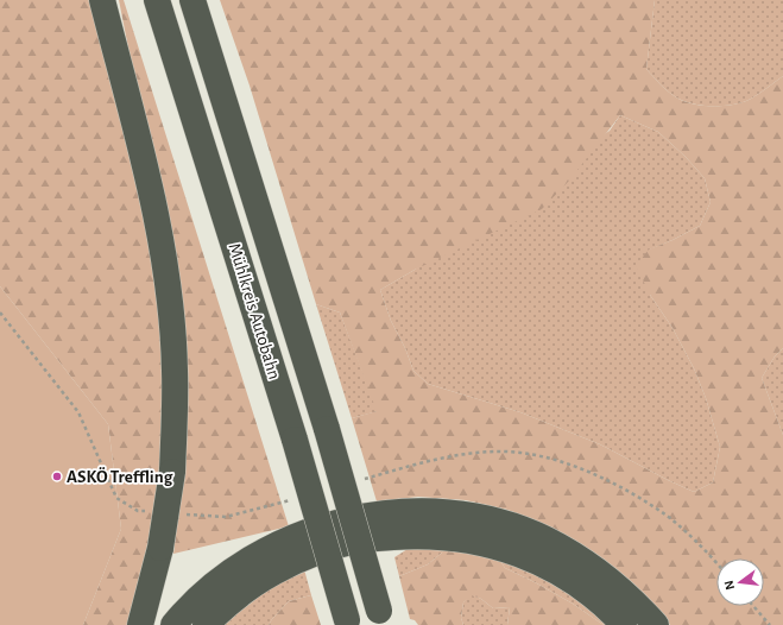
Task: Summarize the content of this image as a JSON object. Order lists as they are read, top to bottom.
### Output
{
  "streets": {
    "highway": ["Mühlkreis Autobahn"]
  },
  "places": ["ASKÖ Treffling"],
  "north": "left"
}
